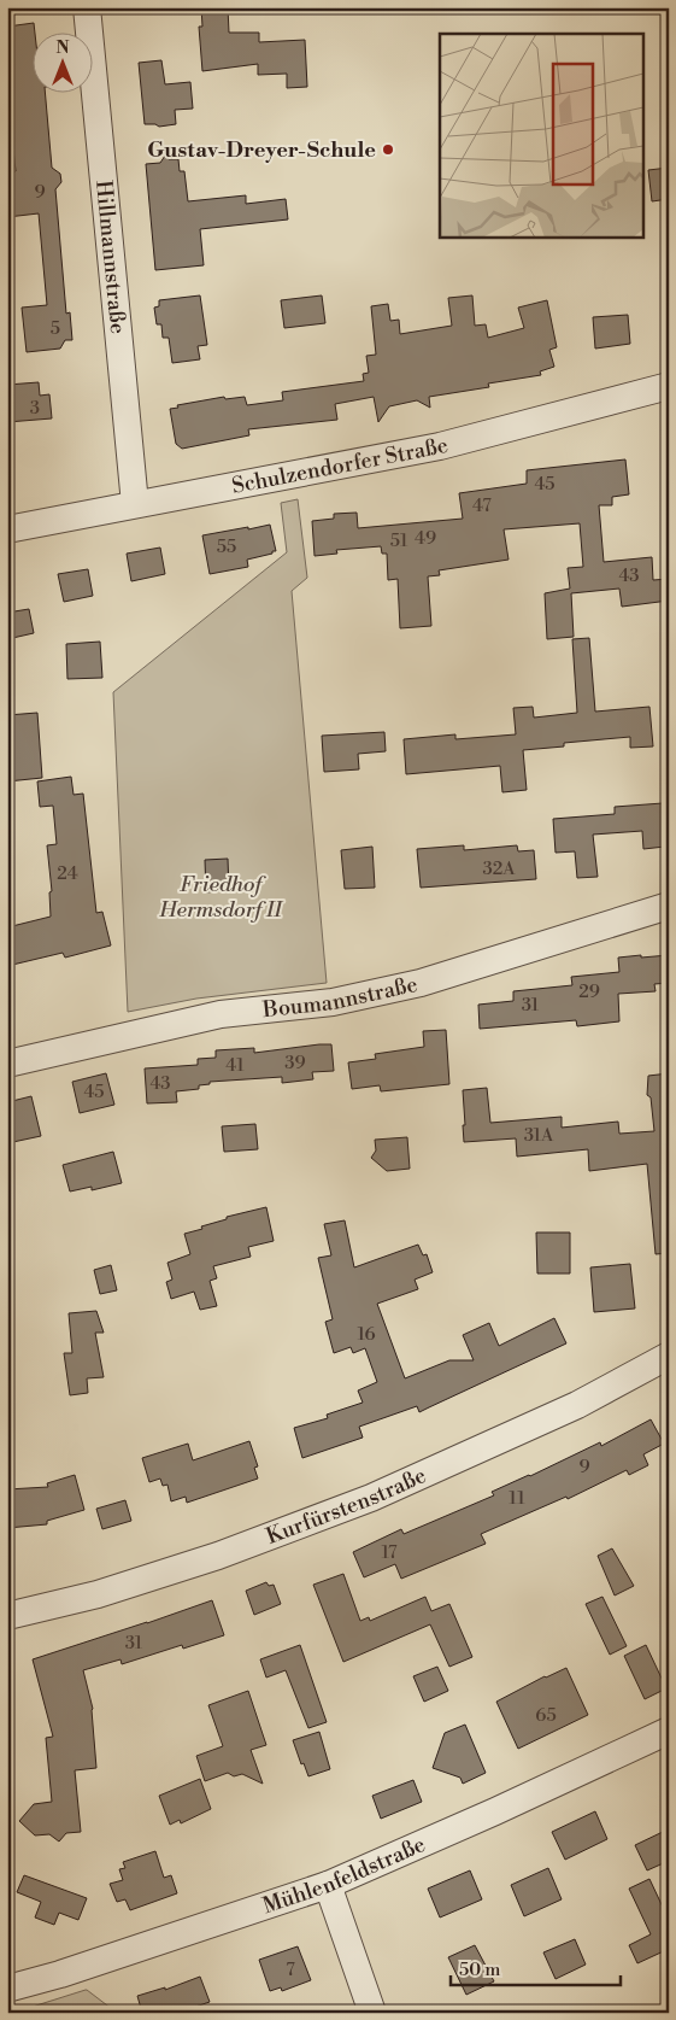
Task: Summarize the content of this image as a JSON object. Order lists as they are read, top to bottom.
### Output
{
  "streets": {
    "street": [
      "Hillmannstraße",
      "Schulzendorfer Straße",
      "Boumannstraße",
      "Kurfürstenstraße",
      "Mühlenfeldstraße"
    ]
  },
  "crossings": [
    ["Hillmannstraße", "Schulzendorfer Straße"]
  ],
  "parks": ["Friedhof Hermsdorf II"],
  "places": ["Gustav-Dreyer-Schule"],
  "house_numbers": [
    "9",
    "5",
    "3",
    "45",
    "47",
    "49",
    "51",
    "55",
    "43",
    "32A",
    "24",
    "29",
    "31",
    "39",
    "41",
    "43",
    "45",
    "31A",
    "16",
    "9",
    "11",
    "17",
    "31",
    "65",
    "7"
  ],
  "scale_bar": "50 m",
  "north": "top"
}
